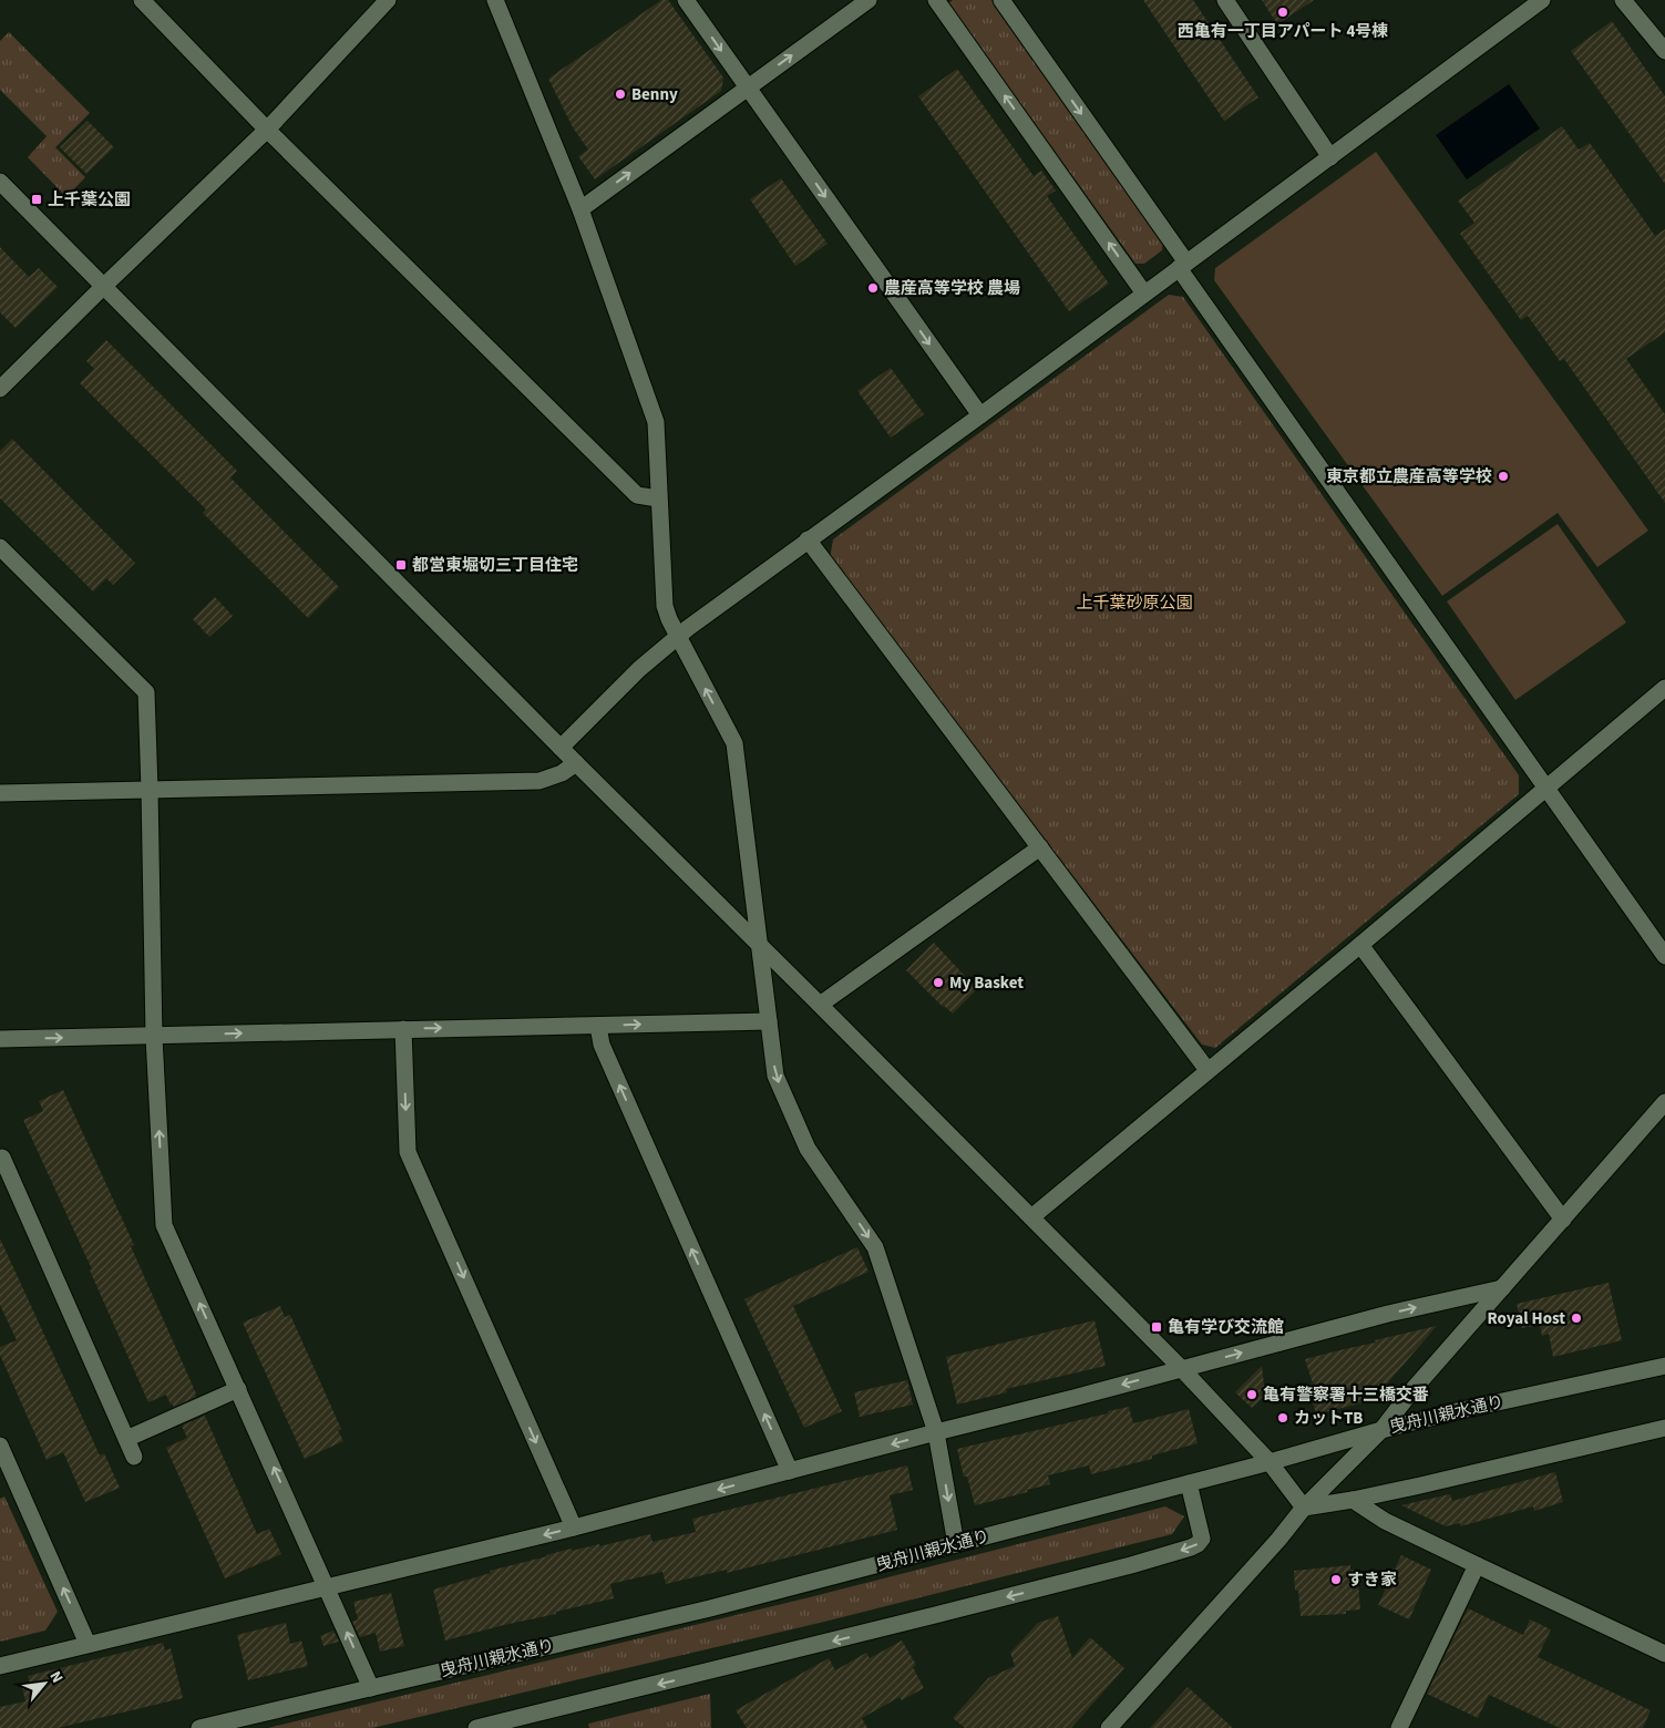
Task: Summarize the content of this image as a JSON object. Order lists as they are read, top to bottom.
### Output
{
  "streets": {
    "street": ["曳舟川親水通り"]
  },
  "parks": ["上千葉砂原公園"],
  "places": {
    "other": [
      "西亀有一丁目アパート 4号棟",
      "Benny",
      "農産高等学校 農場",
      "東京都立農産高等学校",
      "My Basket",
      "Royal Host",
      "亀有警察署十三橋交番",
      "カットTB",
      "すき家"
    ],
    "transit": ["上千葉公園", "都営東堀切三丁目住宅", "亀有学び交流館"]
  },
  "north": "top right"
}
